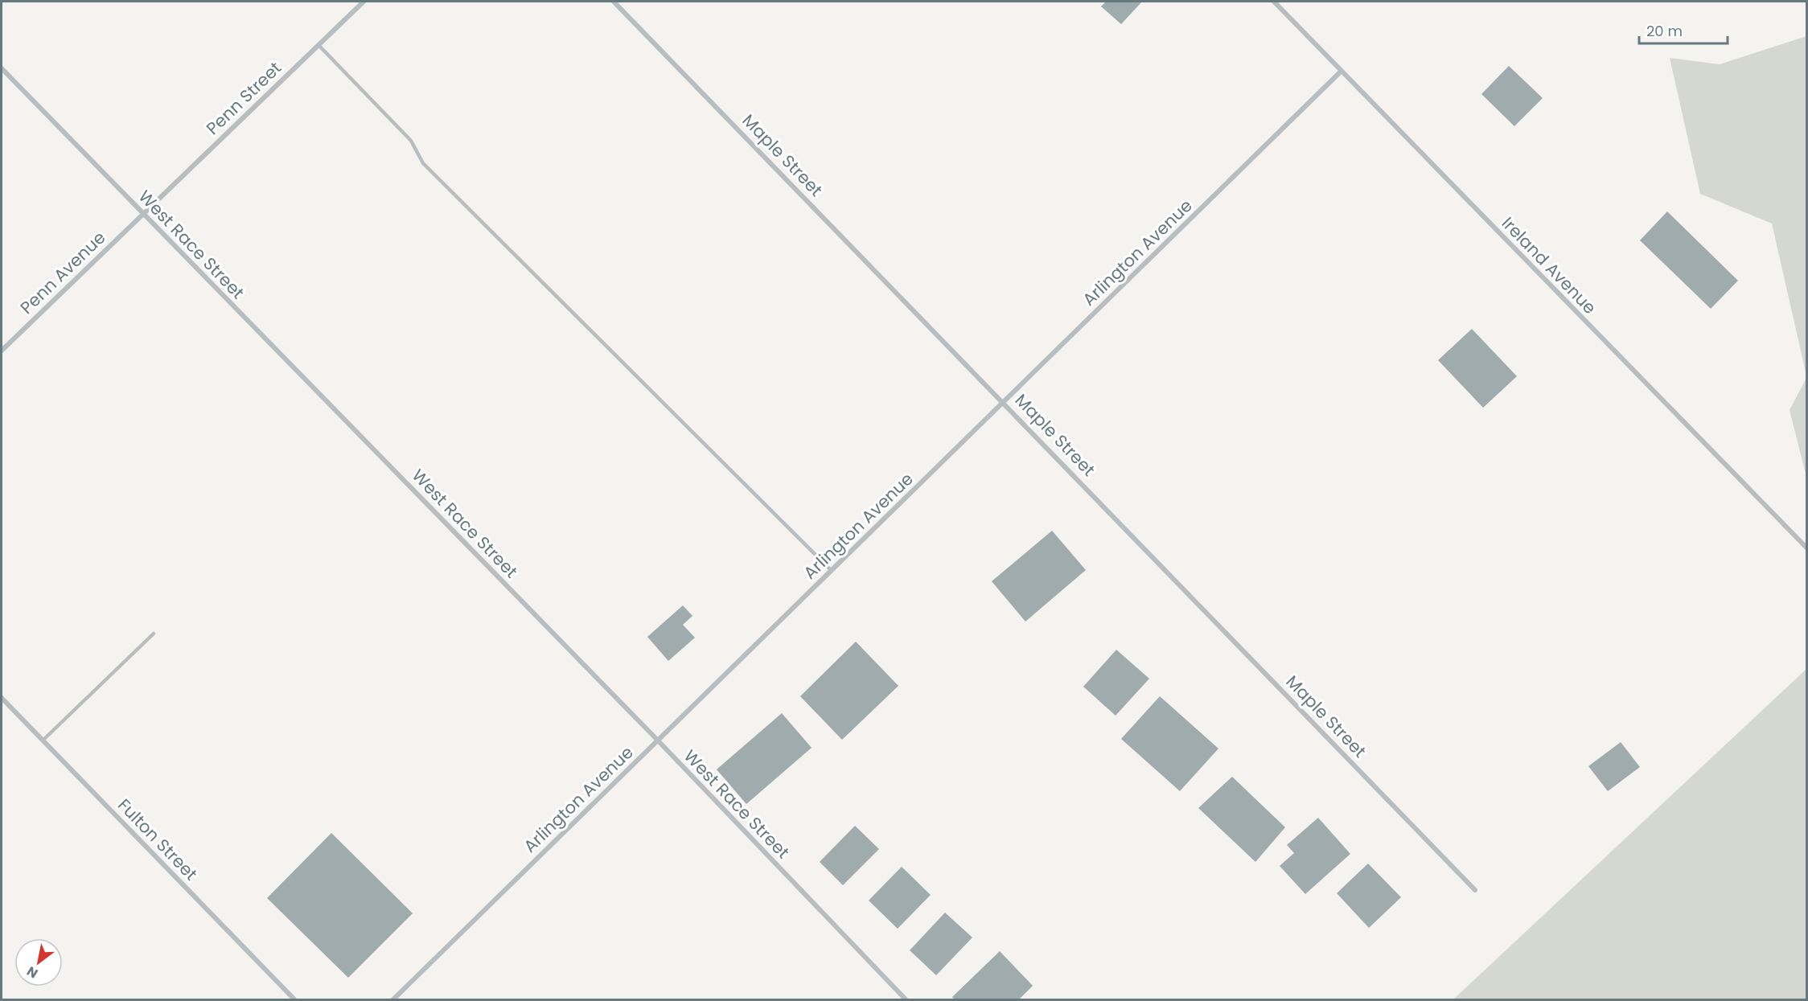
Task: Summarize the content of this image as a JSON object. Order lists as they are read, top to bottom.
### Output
{
  "streets": {
    "street": [
      "Penn Street",
      "Maple Street",
      "West Race Street",
      "Arlington Avenue",
      "Ireland Avenue",
      "Penn Avenue",
      "Fulton Street"
    ]
  },
  "crossings": [
    ["Penn Street", "West Race Street"],
    ["Penn Street", "Penn Avenue"],
    ["Maple Street", "Arlington Avenue"],
    ["West Race Street", "Arlington Avenue"],
    ["West Race Street", "Penn Avenue"],
    ["Arlington Avenue", "Ireland Avenue"]
  ],
  "scale_bar": "20 m",
  "north": "bottom left"
}
